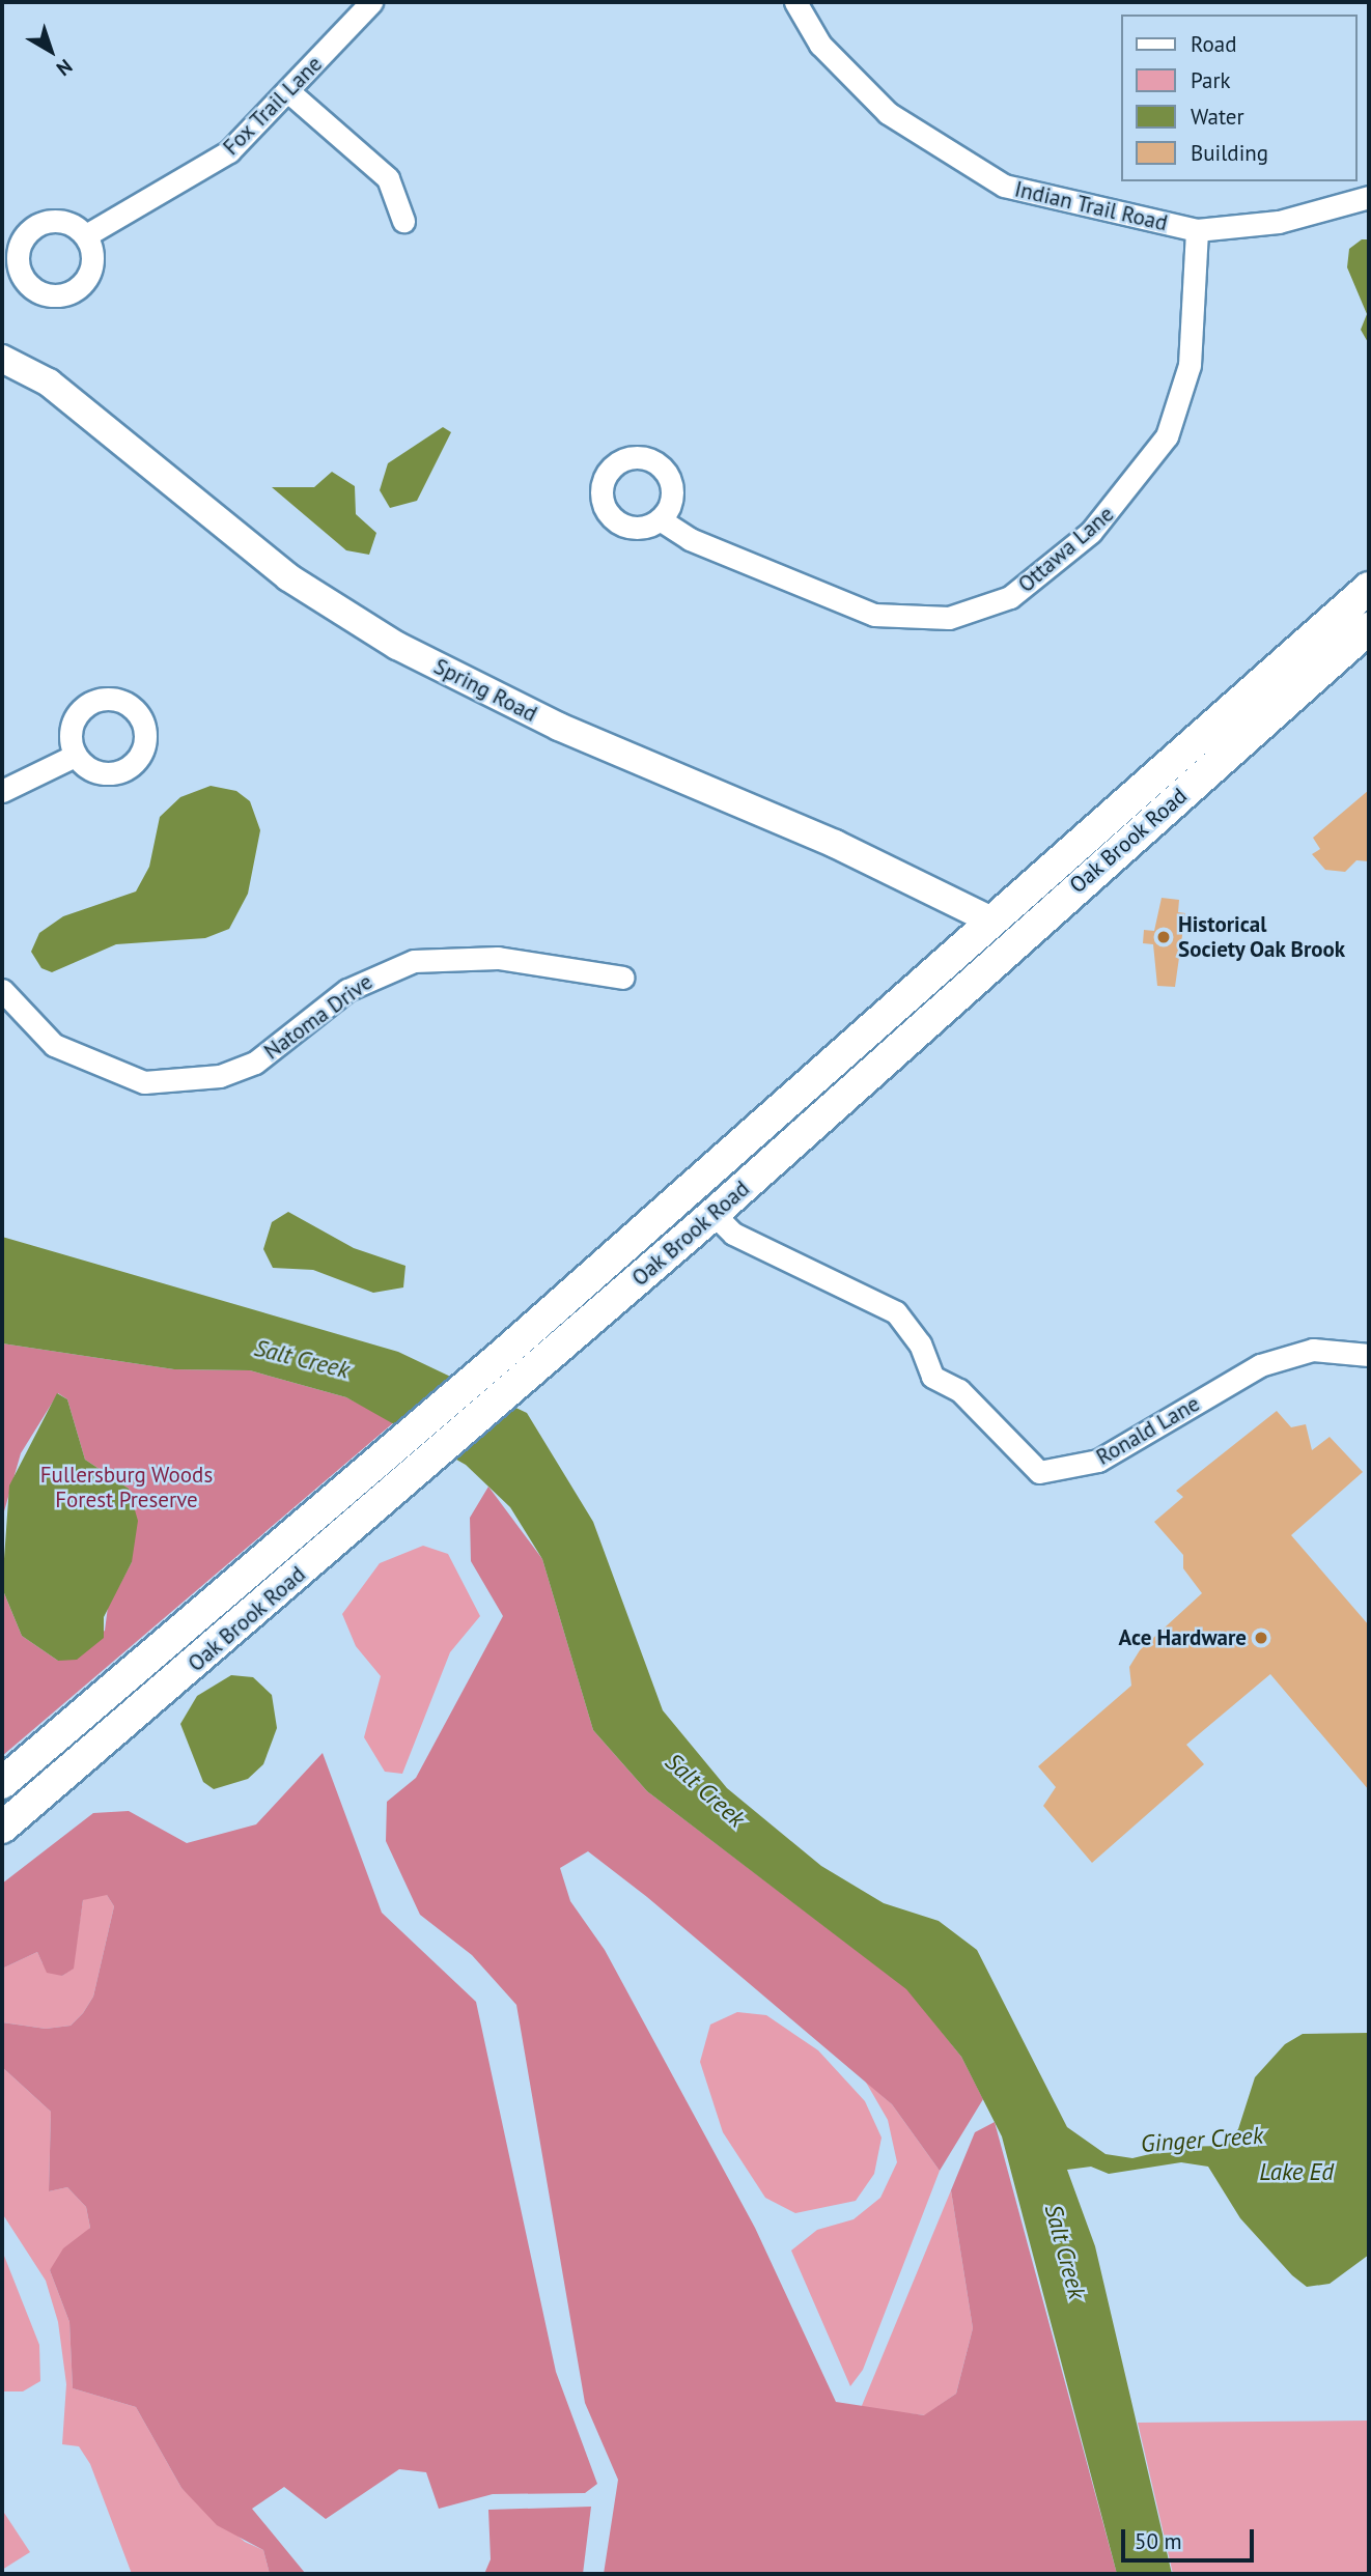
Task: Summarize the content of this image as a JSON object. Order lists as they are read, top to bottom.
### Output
{
  "streets": {
    "main road": ["Oak Brook Road"],
    "street": [
      "Fox Trail Lane",
      "Indian Trail Road",
      "Ottawa Lane",
      "Spring Road",
      "Natoma Drive",
      "Ronald Lane"
    ]
  },
  "crossings": [
    ["Indian Trail Road", "Ottawa Lane"],
    ["Spring Road", "Oak Brook Road"],
    ["Oak Brook Road", "Ronald Lane"]
  ],
  "water": ["Salt Creek", "Ginger Creek", "Lake Ed"],
  "parks": ["Fullersburg Woods Forest Preserve"],
  "places": ["Historical Society Oak Brook", "Ace Hardware"],
  "legend": [
    "Road",
    "Park",
    "Water",
    "Building"
  ],
  "scale_bar": "50 m",
  "north": "bottom right"
}
